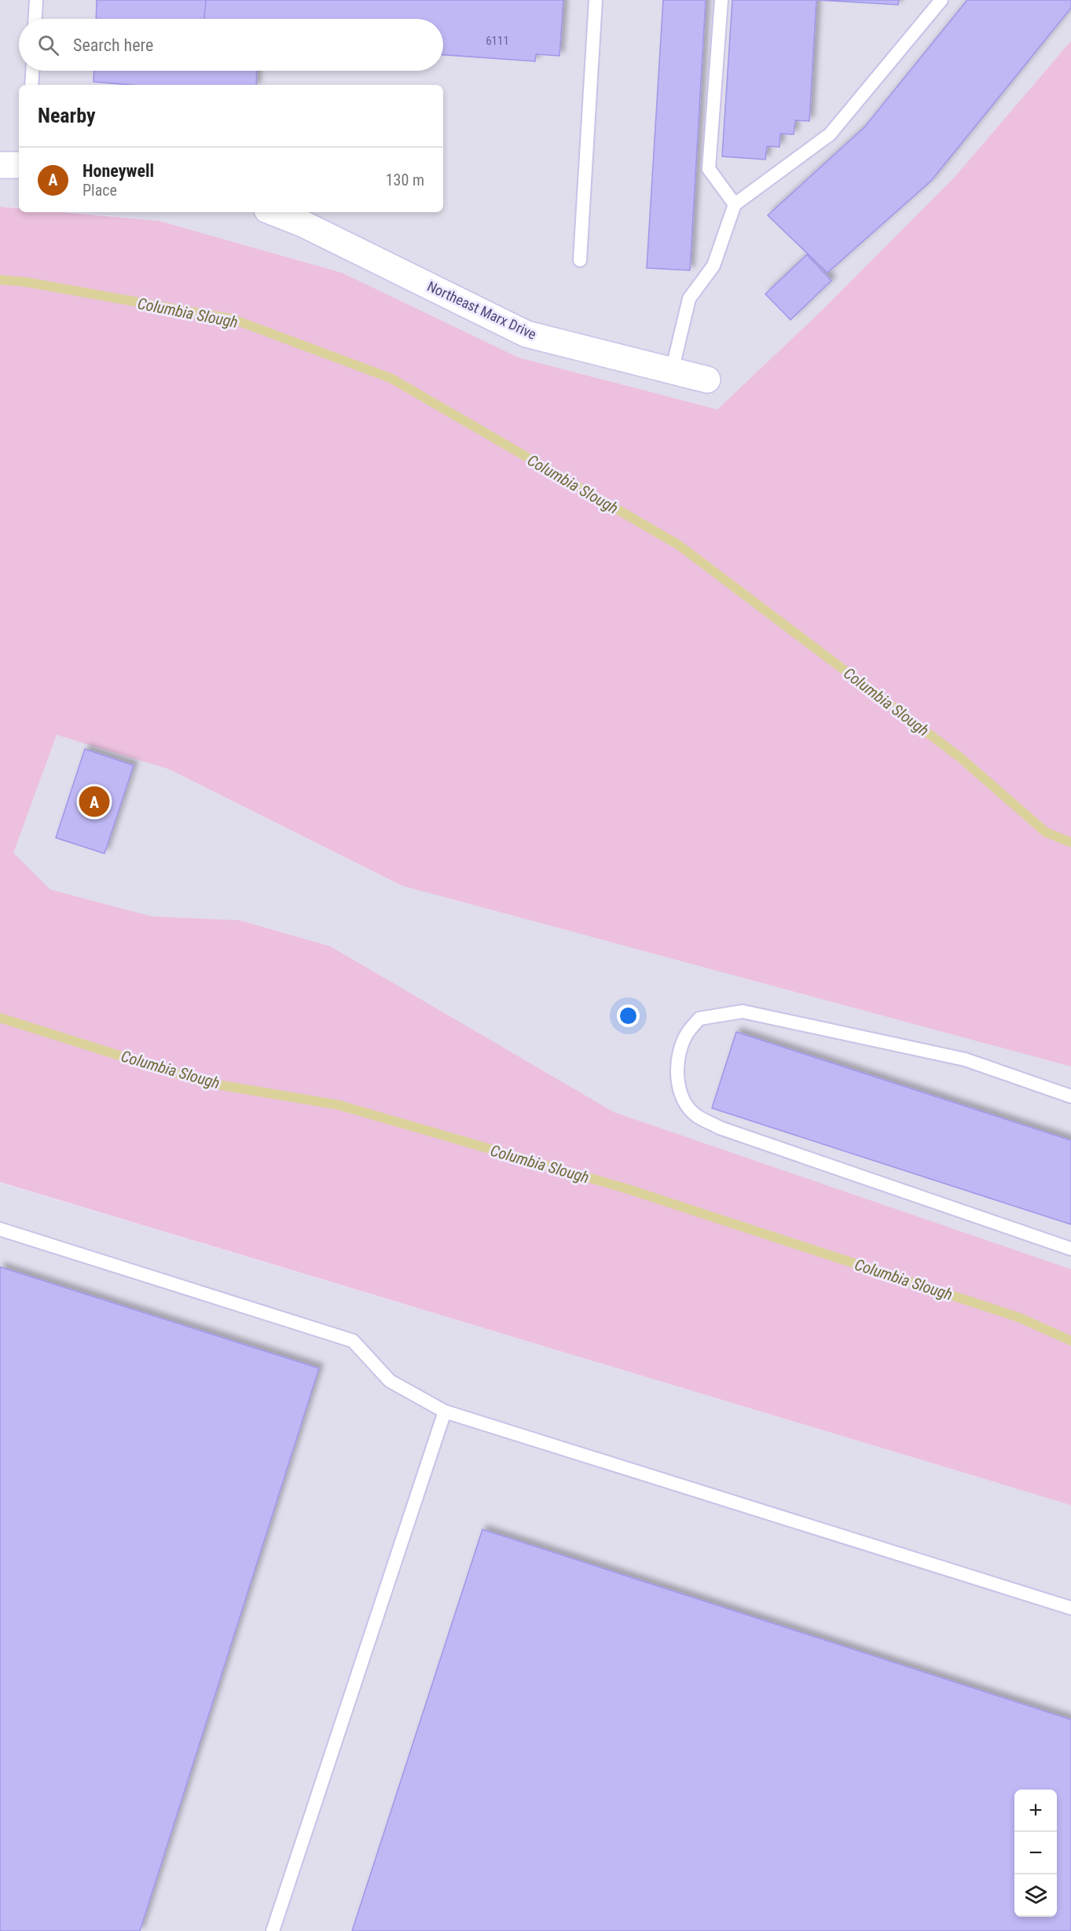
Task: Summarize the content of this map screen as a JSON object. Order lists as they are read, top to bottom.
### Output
{
  "streets": {
    "street": ["Northeast Marx Drive"]
  },
  "water": ["Columbia Slough"],
  "house_numbers": ["6111"],
  "page": {
    "search": "Search here",
    "heading": "Nearby",
    "list": [
      {
        "mark": "A",
        "name": "Honeywell",
        "note": "Place",
        "value": "130 m"
      }
    ],
    "pins": "A",
    "map_buttons": ["+", "−"]
  }
}
